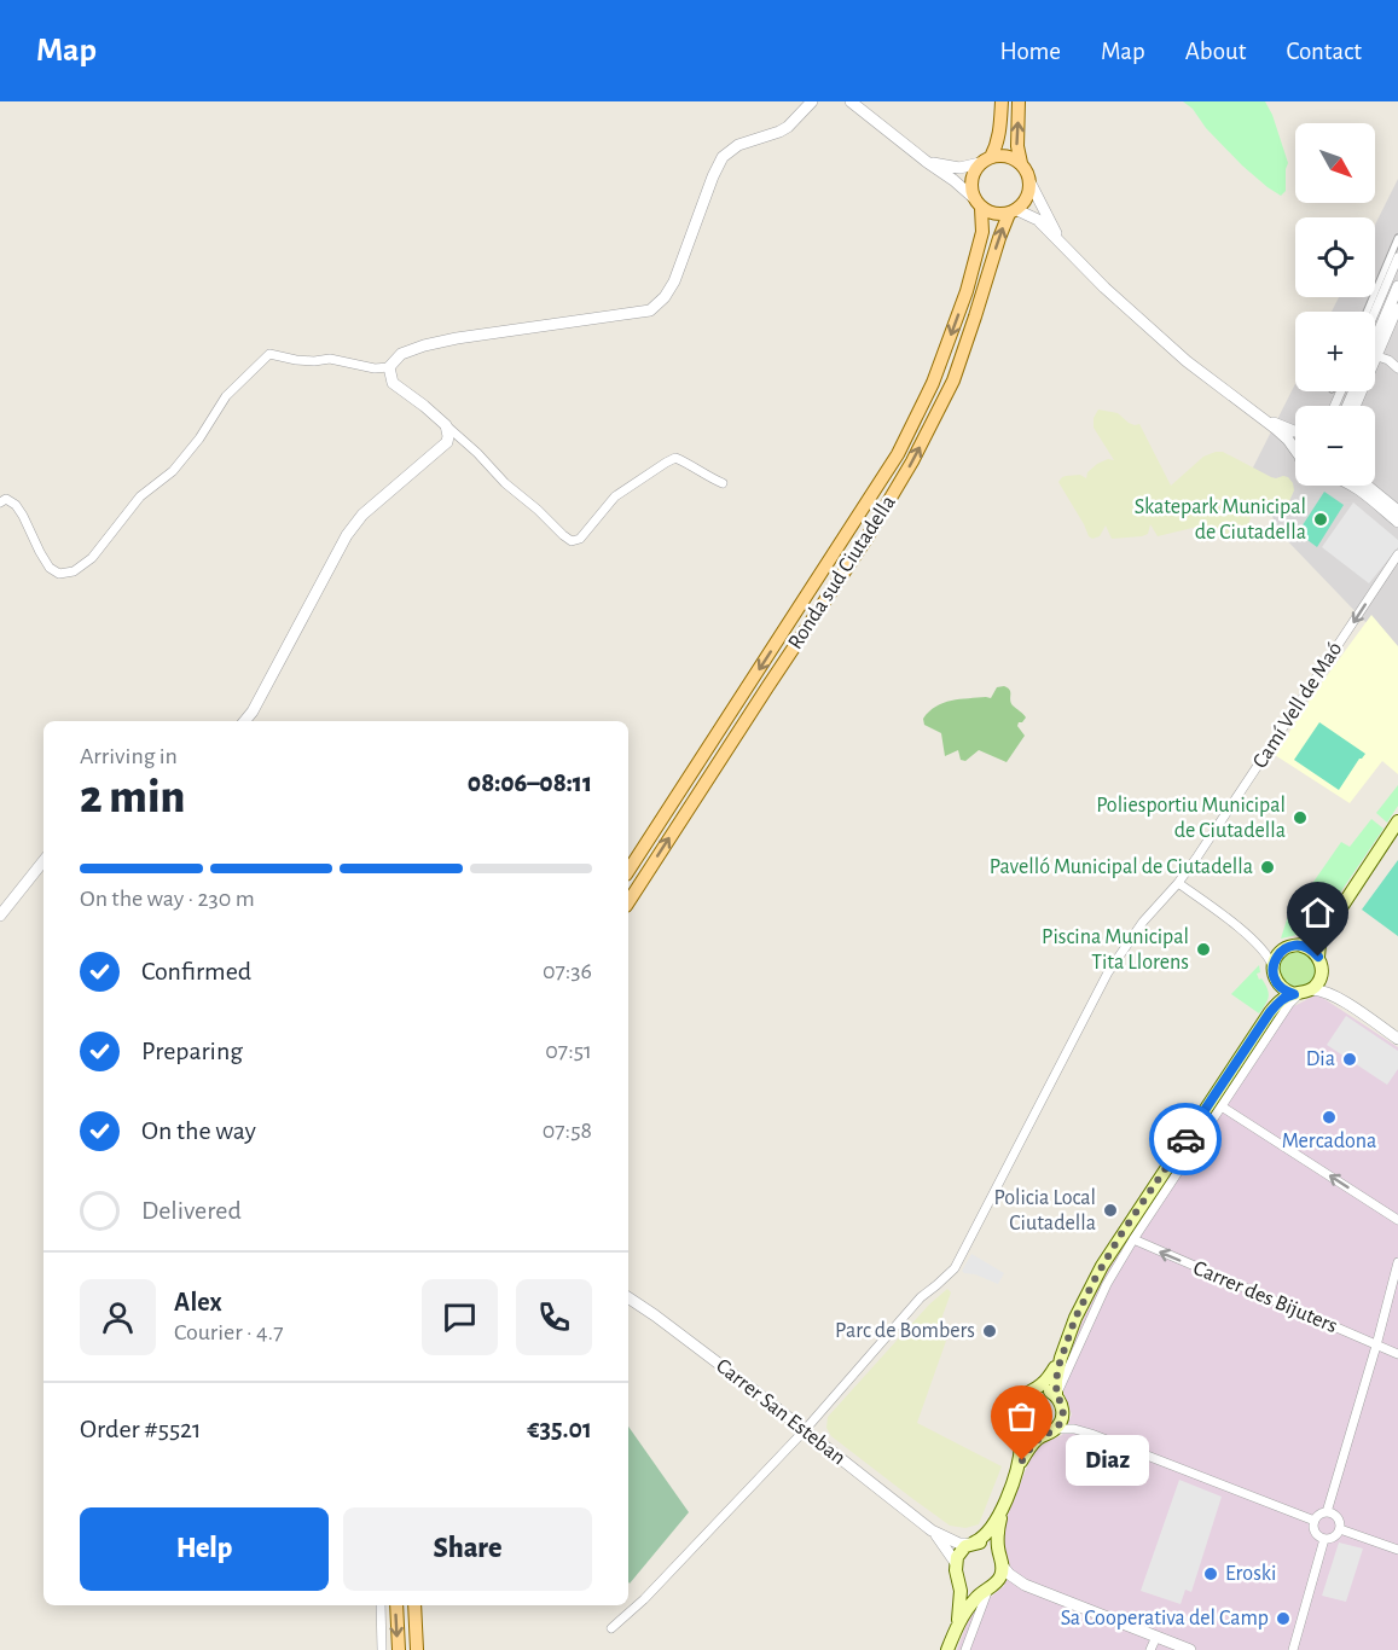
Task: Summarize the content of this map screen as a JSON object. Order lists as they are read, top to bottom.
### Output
{
  "streets": {
    "main road": ["Ronda sud Ciutadella"],
    "street": ["Camí Vell de Maó", "Carrer des Bijuters", "Carrer San Esteban"]
  },
  "crossings": [
    ["Camí Vell de Maó", "Carrer San Esteban"]
  ],
  "one_way": ["Carrer des Bijuters"],
  "places": [
    "Skatepark Municipal de Ciutadella",
    "Poliesportiu Municipal de Ciutadella",
    "Pavelló Municipal de Ciutadella",
    "Piscina Municipal Tita Llorens",
    "Dia",
    "Mercadona",
    "Policia Local Ciutadella",
    "Parc de Bombers",
    "Diaz",
    "Eroski",
    "Sa Cooperativa del Camp"
  ],
  "north": "bottom right",
  "page": {
    "header": "Map",
    "nav": [
      "Home",
      "Map",
      "About",
      "Contact"
    ],
    "map_buttons": ["+", "−"],
    "heading": ["2 min", "Arriving in", "08:06–08:11"],
    "panel": [
      "Alex",
      "Courier · 4.7",
      "Order #5521",
      "€35.01"
    ],
    "bar": "On the way · 230 m",
    "list": [
      ["Confirmed", "07:36"],
      ["Preparing", "07:51"],
      ["On the way", "07:58"],
      "Delivered"
    ],
    "bubble": "Diaz",
    "buttons": ["Help", "Share"]
  }
}
